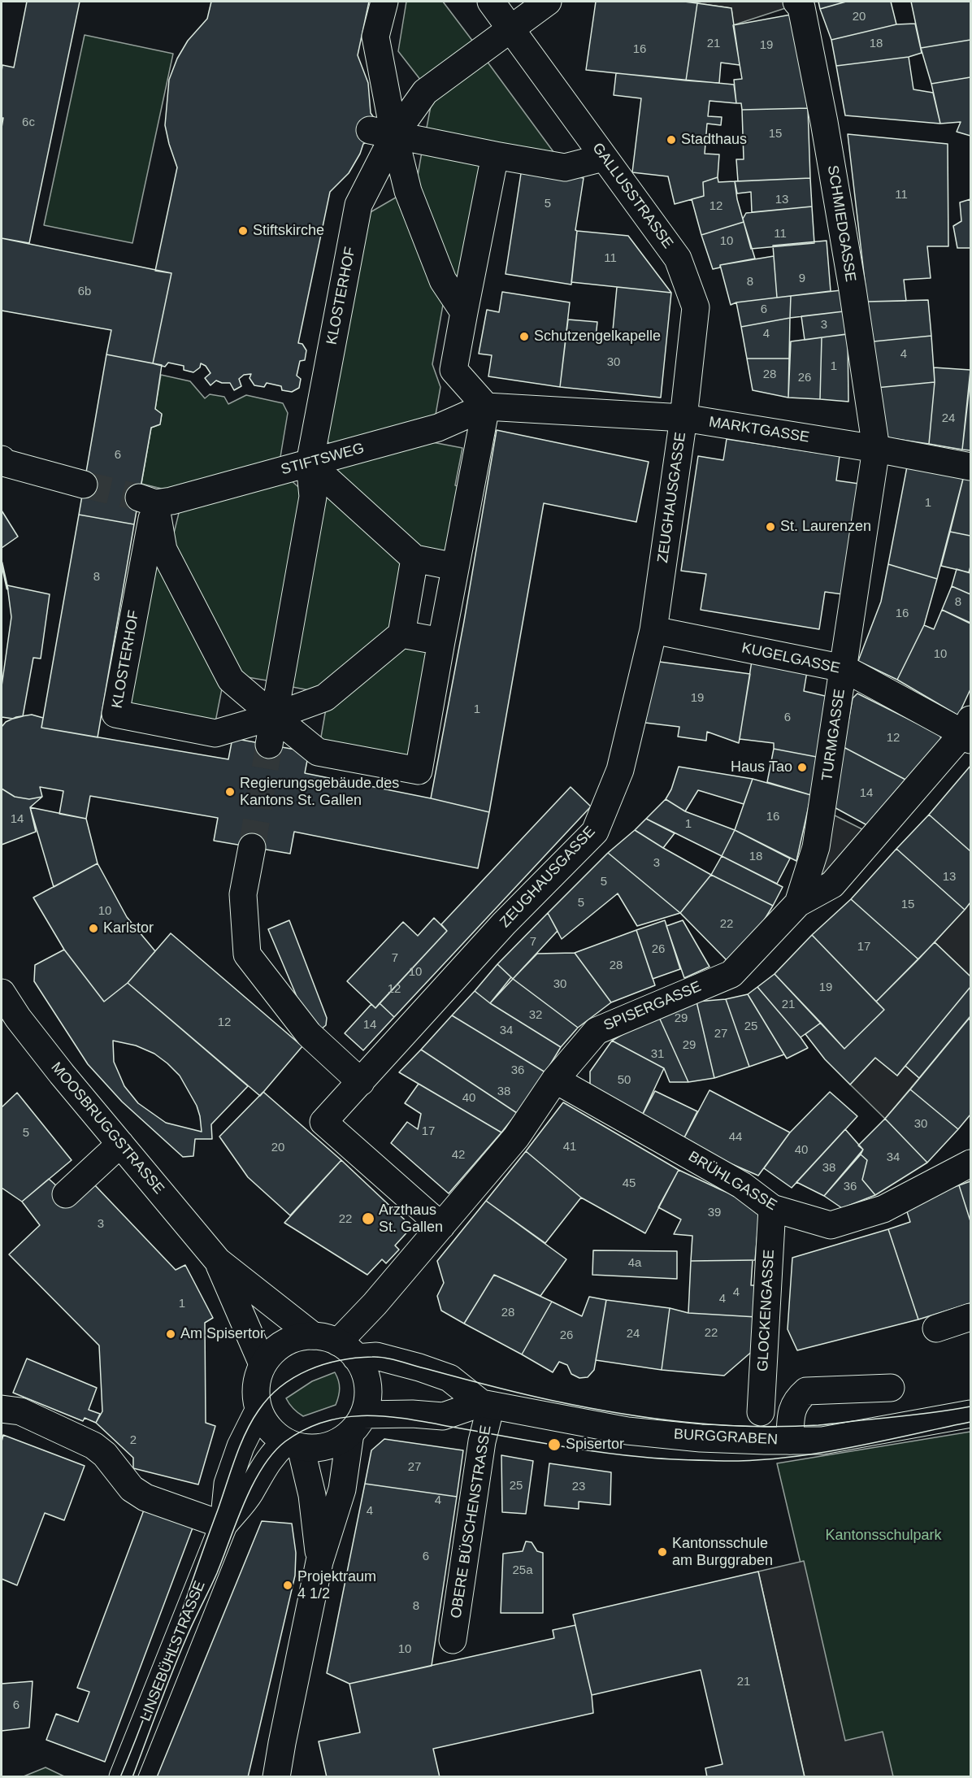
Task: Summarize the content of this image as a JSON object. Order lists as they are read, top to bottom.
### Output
{
  "streets": {
    "street": [
      "GALLUSSTRASSE",
      "SCHMIEDGASSE",
      "KLOSTERHOF",
      "MARKTGASSE",
      "STIFTSWEG",
      "ZEUGHAUSGASSE",
      "KUGELGASSE",
      "TURMGASSE",
      "SPISERGASSE",
      "MOOSBRUGGSTRASSE",
      "BRÜHLGASSE",
      "GLOCKENGASSE",
      "BURGGRABEN",
      "OBERE BÜSCHENSTRASSE",
      "LINSEBÜHLSTRASSE"
    ]
  },
  "crossings": [
    ["GALLUSSTRASSE", "KLOSTERHOF"],
    ["GALLUSSTRASSE", "MARKTGASSE"],
    ["GALLUSSTRASSE", "ZEUGHAUSGASSE"],
    ["SCHMIEDGASSE", "MARKTGASSE"],
    ["SCHMIEDGASSE", "TURMGASSE"],
    ["KLOSTERHOF", "STIFTSWEG"],
    ["MARKTGASSE", "STIFTSWEG"],
    ["MARKTGASSE", "ZEUGHAUSGASSE"],
    ["MARKTGASSE", "TURMGASSE"],
    ["ZEUGHAUSGASSE", "KUGELGASSE"],
    ["ZEUGHAUSGASSE", "SPISERGASSE"],
    ["KUGELGASSE", "TURMGASSE"],
    ["KUGELGASSE", "SPISERGASSE"],
    ["TURMGASSE", "SPISERGASSE"],
    ["SPISERGASSE", "MOOSBRUGGSTRASSE"],
    ["SPISERGASSE", "BRÜHLGASSE"],
    ["SPISERGASSE", "BURGGRABEN"],
    ["SPISERGASSE", "LINSEBÜHLSTRASSE"],
    ["MOOSBRUGGSTRASSE", "BURGGRABEN"],
    ["MOOSBRUGGSTRASSE", "LINSEBÜHLSTRASSE"],
    ["BRÜHLGASSE", "GLOCKENGASSE"],
    ["BURGGRABEN", "OBERE BÜSCHENSTRASSE"],
    ["BURGGRABEN", "LINSEBÜHLSTRASSE"]
  ],
  "parks": ["Kantonsschulpark"],
  "places": [
    "Stadthaus",
    "Stiftskirche",
    "Schutzengelkapelle",
    "St. Laurenzen",
    "Haus Tao",
    "Regierungsgebäude des Kantons St. Gallen",
    "Karlstor",
    "Arzthaus St. Gallen",
    "Am Spisertor",
    "Spisertor",
    "Kantonsschule am Burggraben",
    "Projektraum 4 1/2"
  ],
  "house_numbers": [
    "20",
    "21",
    "18",
    "19",
    "16",
    "6c",
    "15",
    "11",
    "13",
    "5",
    "12",
    "11",
    "10",
    "11",
    "9",
    "8",
    "6b",
    "6",
    "3",
    "4",
    "4",
    "30",
    "1",
    "28",
    "26",
    "24",
    "6",
    "1",
    "8",
    "8",
    "16",
    "10",
    "19",
    "1",
    "6",
    "12",
    "14",
    "16",
    "14",
    "1",
    "18",
    "3",
    "13",
    "5",
    "5",
    "15",
    "10",
    "22",
    "7",
    "17",
    "26",
    "7",
    "28",
    "10",
    "30",
    "19",
    "12",
    "21",
    "32",
    "29",
    "12",
    "14",
    "25",
    "34",
    "27",
    "29",
    "31",
    "36",
    "50",
    "38",
    "40",
    "30",
    "17",
    "5",
    "44",
    "41",
    "20",
    "40",
    "42",
    "34",
    "38",
    "45",
    "36",
    "39",
    "22",
    "3",
    "4a",
    "4",
    "4",
    "1",
    "28",
    "22",
    "24",
    "26",
    "2",
    "27",
    "25",
    "23",
    "4",
    "4",
    "6",
    "25a",
    "8",
    "10",
    "21",
    "6"
  ]
}
